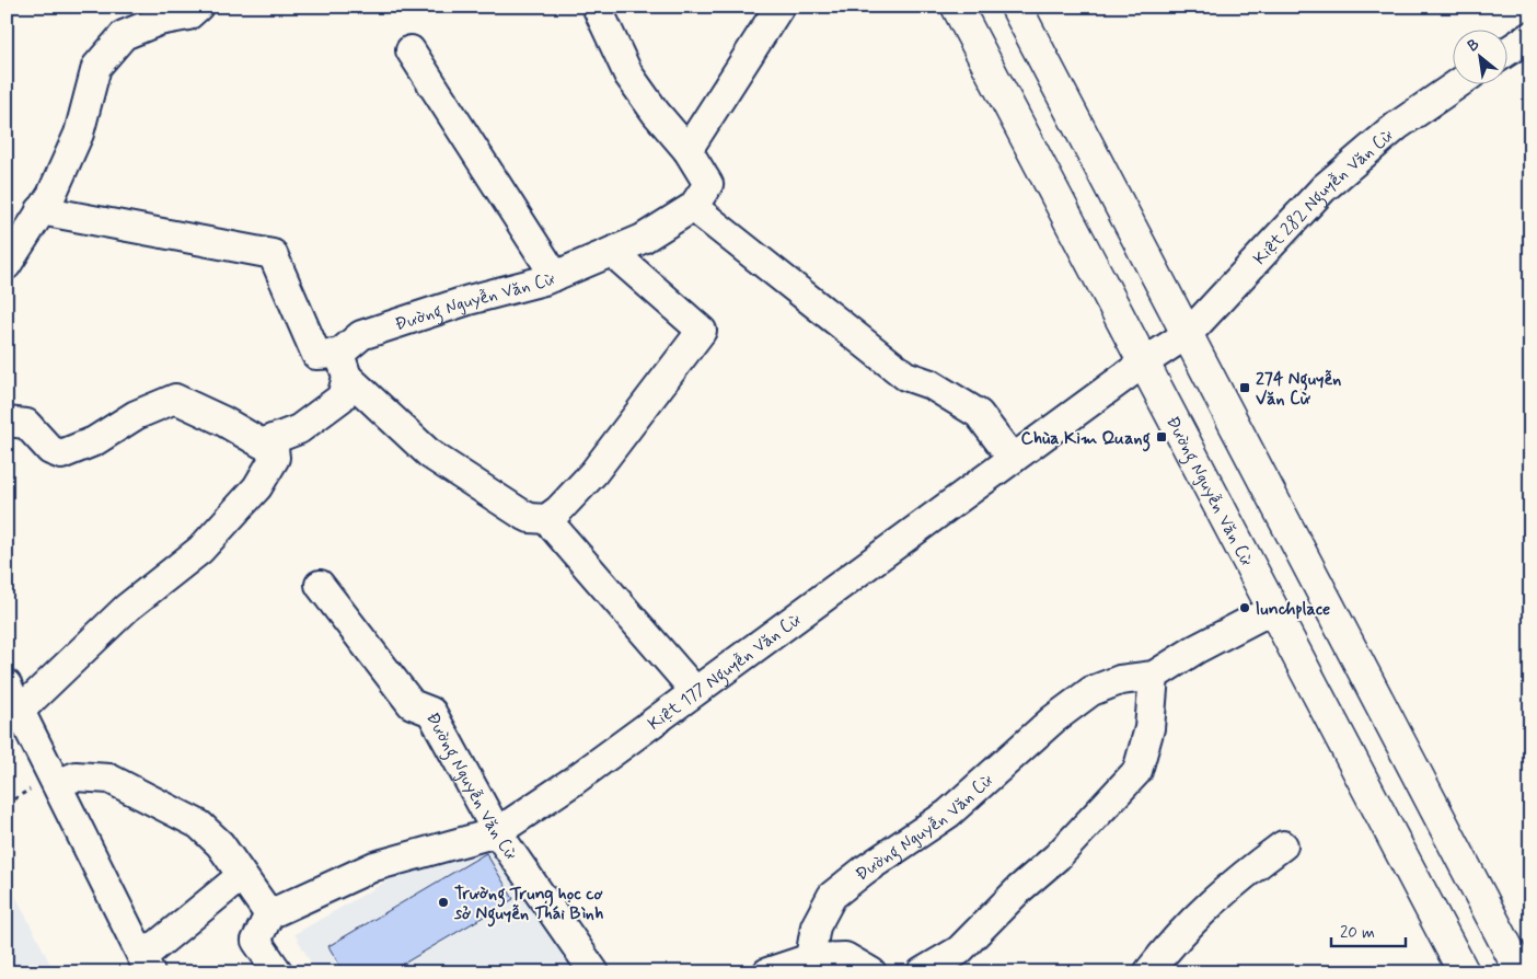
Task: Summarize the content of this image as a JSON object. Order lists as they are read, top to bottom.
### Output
{
  "streets": {
    "highway": ["Đường Nguyễn Văn Cừ"],
    "street": ["Kiệt 282 Nguyễn Văn Cừ", "Kiệt 177 Nguyễn Văn Cừ"]
  },
  "crossings": [
    ["Kiệt 282 Nguyễn Văn Cừ", "Đường Nguyễn Văn Cừ"],
    ["Kiệt 282 Nguyễn Văn Cừ", "Kiệt 177 Nguyễn Văn Cừ"],
    ["Đường Nguyễn Văn Cừ", "Kiệt 177 Nguyễn Văn Cừ"]
  ],
  "places": {
    "transit": ["274 Nguyễn Văn Cừ", "Chùa Kim Quang"],
    "other": ["lunchplace", "Trường Trung học cơ sở Nguyễn Thái Bình"]
  },
  "scale_bar": "20 m",
  "north": "top left"
}
